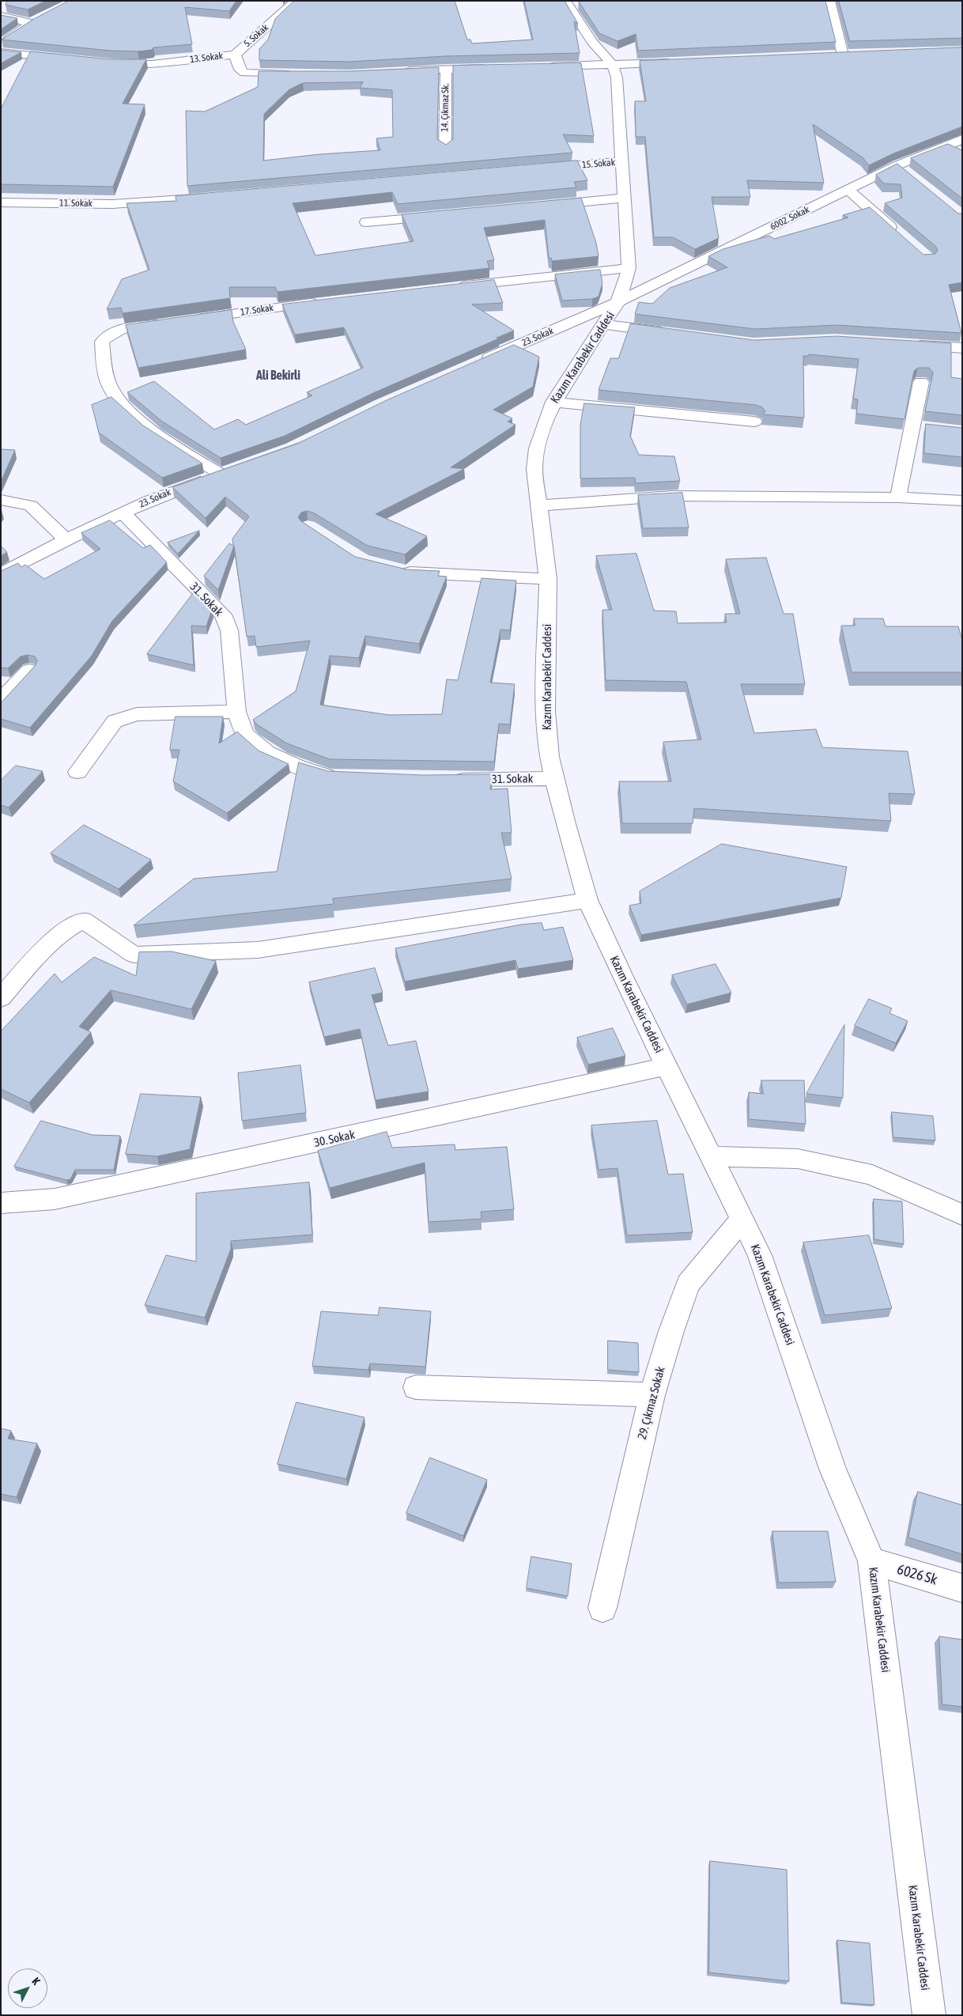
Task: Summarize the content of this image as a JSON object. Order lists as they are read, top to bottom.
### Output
{
  "streets": {
    "street": [
      "5. Sokak",
      "13. Sokak",
      "14. Çıkmaz Sk.",
      "15. Sokak",
      "11. Sokak",
      "6002. Sokak",
      "17. Sokak",
      "23. Sokak",
      "Kazım Karabekir Caddesi",
      "31. Sokak",
      "30. Sokak",
      "29. Çıkmaz Sokak",
      "6026 Sk"
    ]
  },
  "crossings": [
    ["5. Sokak", "13. Sokak"],
    ["15. Sokak", "Kazım Karabekir Caddesi"],
    ["6002. Sokak", "23. Sokak"],
    ["6002. Sokak", "Kazım Karabekir Caddesi"],
    ["23. Sokak", "Kazım Karabekir Caddesi"],
    ["23. Sokak", "31. Sokak"],
    ["Kazım Karabekir Caddesi", "31. Sokak"],
    ["Kazım Karabekir Caddesi", "30. Sokak"],
    ["Kazım Karabekir Caddesi", "29. Çıkmaz Sokak"],
    ["Kazım Karabekir Caddesi", "6026 Sk"]
  ],
  "districts": ["Ali Bekirli"],
  "north": "top right"
}
